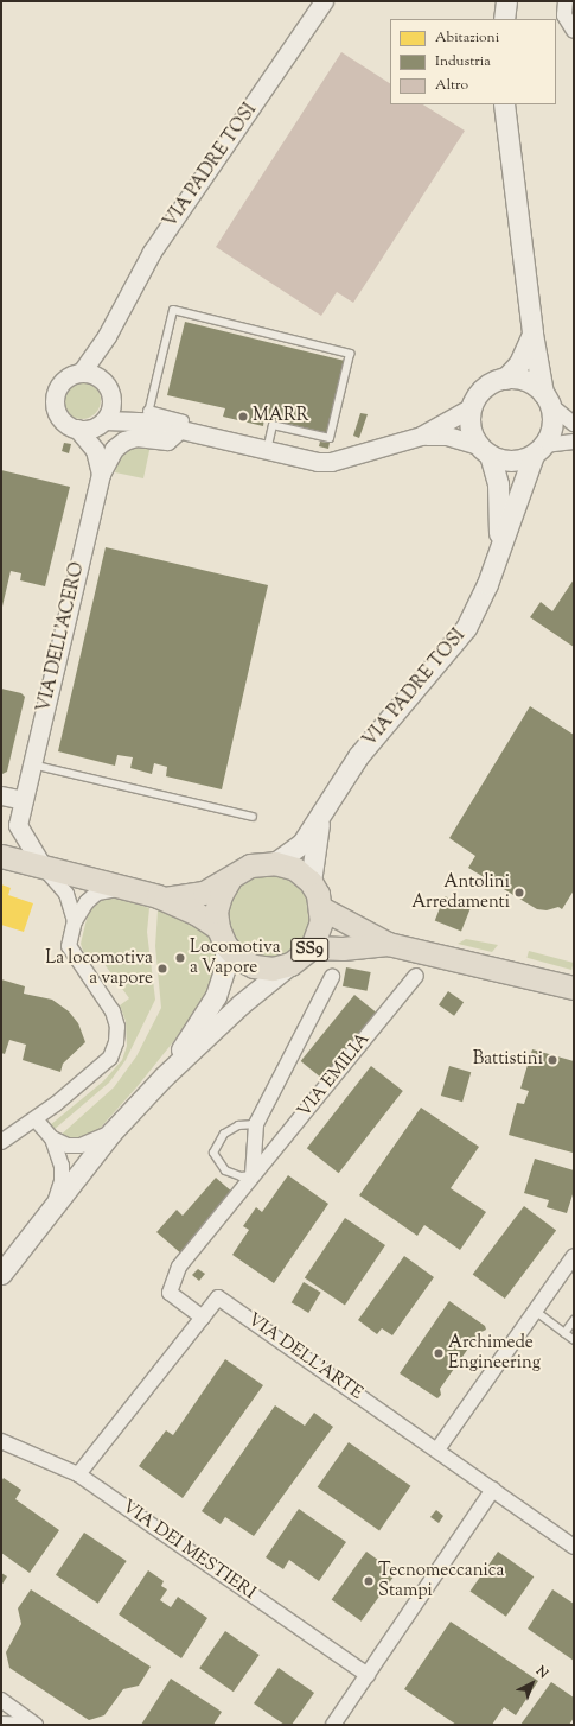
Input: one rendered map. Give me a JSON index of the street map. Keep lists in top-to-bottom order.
{
  "streets": {
    "main road": ["VIA PADRE TOSI", "SS9"],
    "street": [
      "VIA DELL'ACERO",
      "VIA EMILIA",
      "VIA DELL'ARTE",
      "VIA DEI MESTIERI"
    ]
  },
  "crossings": [
    ["VIA PADRE TOSI", "VIA DELL'ACERO"],
    ["VIA PADRE TOSI", "SS9"],
    ["VIA DELL'ACERO", "SS9"],
    ["VIA EMILIA", "VIA DELL'ARTE"],
    ["VIA DELL'ARTE", "VIA DEI MESTIERI"]
  ],
  "places": [
    "MARR",
    "Antolini Arredamenti",
    "Locomotiva a Vapore",
    "La locomotiva a vapore",
    "Battistini",
    "Archimede Engineering",
    "Tecnomeccanica Stampi"
  ],
  "legend": ["Abitazioni", "Industria", "Altro"],
  "north": "top right"
}
